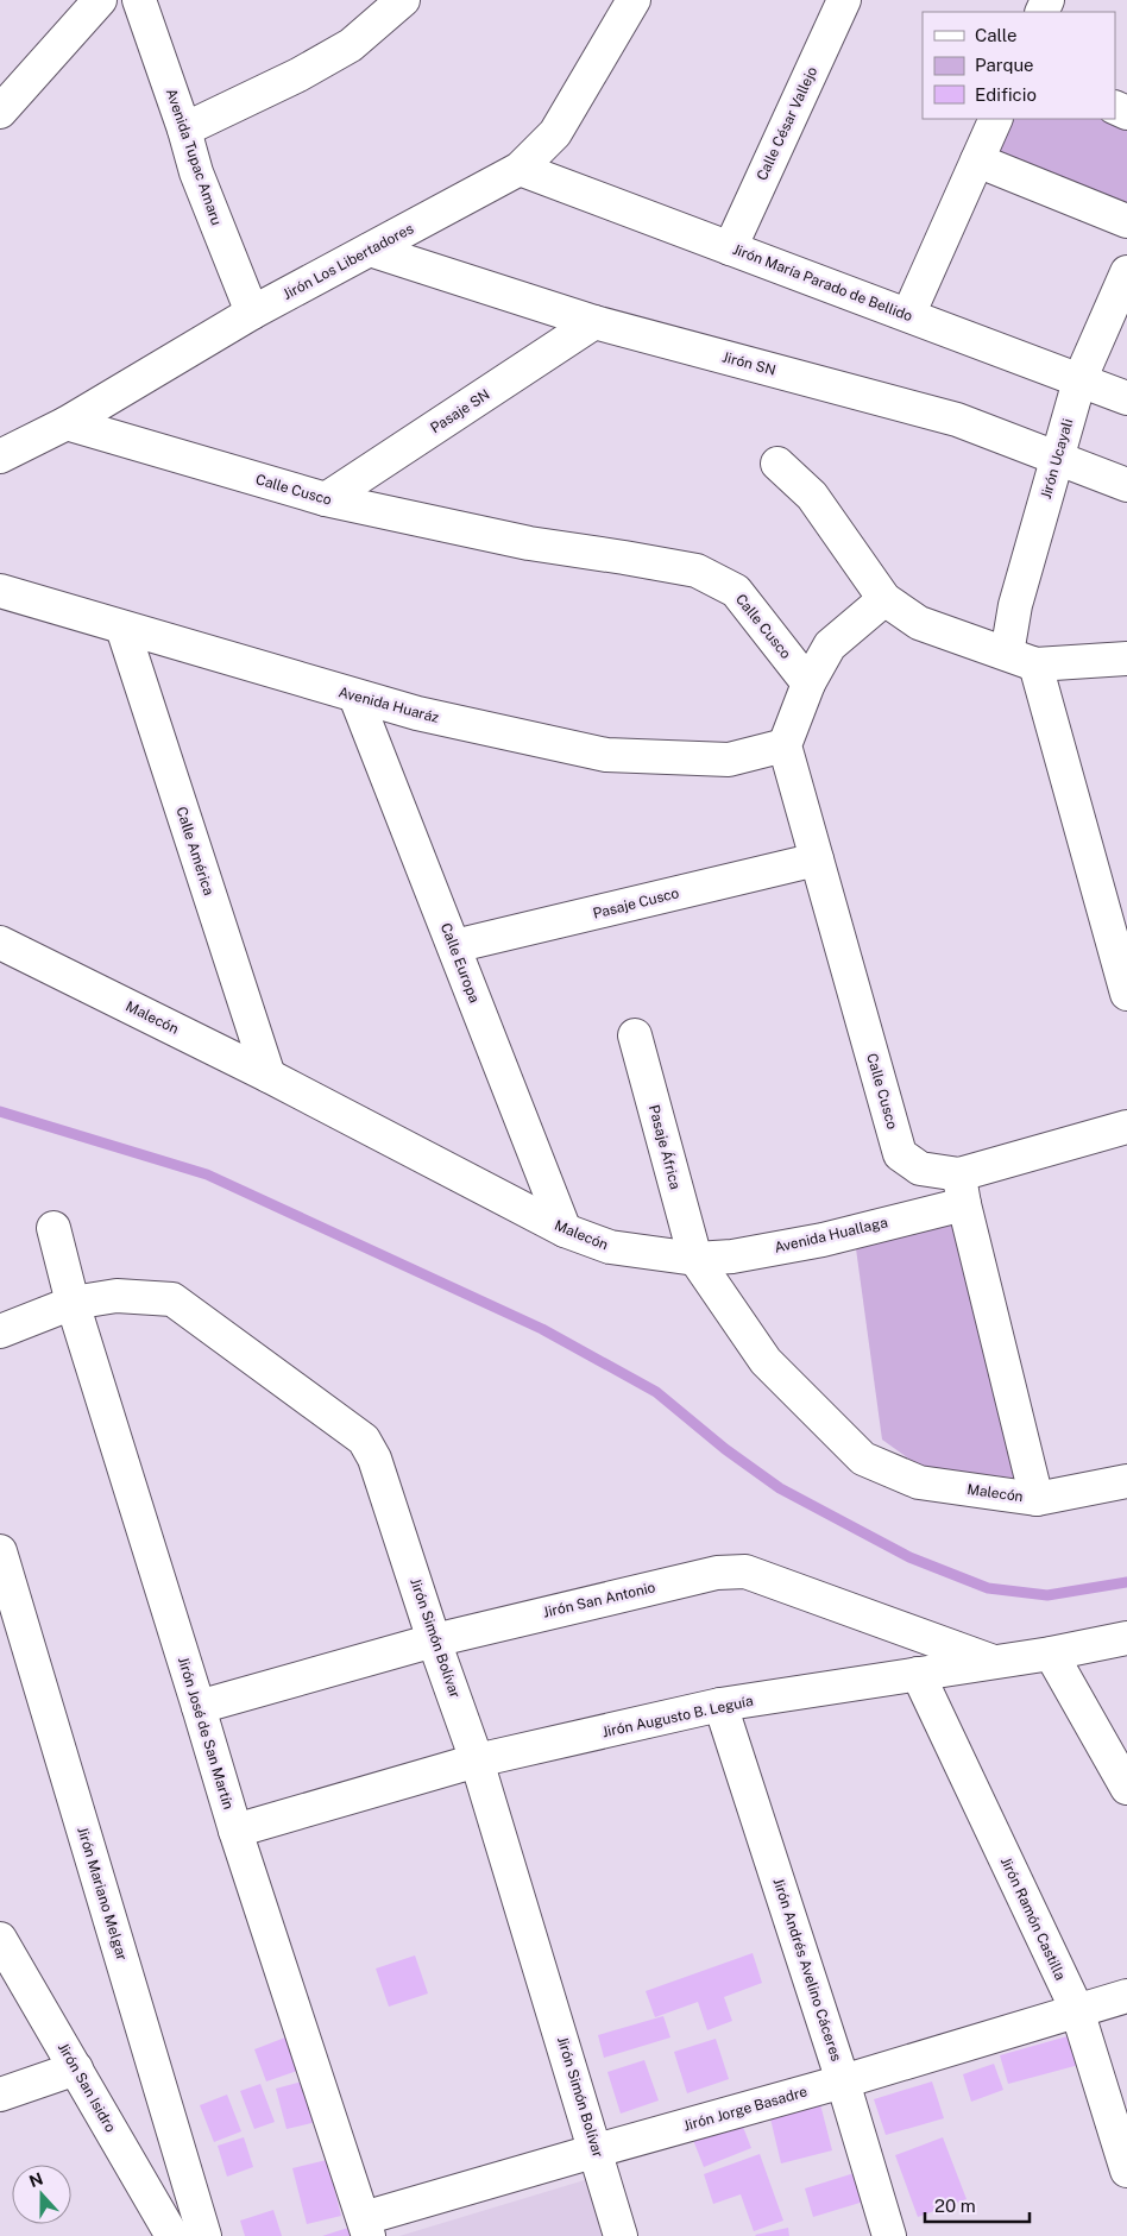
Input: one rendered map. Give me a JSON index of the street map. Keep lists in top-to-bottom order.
{
  "streets": {
    "street": [
      "Calle César Vallejo",
      "Avenida Tupac Amaru",
      "Jirón Los Libertadores",
      "Jirón María Parado de Bellido",
      "Jirón SN",
      "Pasaje SN",
      "Jirón Ucayali",
      "Calle Cusco",
      "Avenida Huaráz",
      "Calle América",
      "Pasaje Cusco",
      "Calle Europa",
      "Malecón",
      "Pasaje África",
      "Avenida Huallaga",
      "Jirón San Antonio",
      "Jirón Simón Bolívar",
      "Jirón Augusto B. Leguía",
      "Jirón José de San Martín",
      "Jirón Mariano Melgar",
      "Jirón Ramón Castilla",
      "Jirón Andrés Avelino Cáceres",
      "Jirón San Isidro",
      "Jirón Jorge Basadre"
    ]
  },
  "crossings": [
    ["Calle César Vallejo", "Jirón María Parado de Bellido"],
    ["Avenida Tupac Amaru", "Jirón Los Libertadores"],
    ["Jirón Los Libertadores", "Jirón María Parado de Bellido"],
    ["Jirón Los Libertadores", "Jirón SN"],
    ["Jirón Los Libertadores", "Calle Cusco"],
    ["Jirón María Parado de Bellido", "Jirón Ucayali"],
    ["Jirón SN", "Pasaje SN"],
    ["Jirón SN", "Jirón Ucayali"],
    ["Pasaje SN", "Calle Cusco"],
    ["Calle Cusco", "Avenida Huaráz"],
    ["Calle Cusco", "Pasaje Cusco"],
    ["Calle Cusco", "Avenida Huallaga"],
    ["Avenida Huaráz", "Calle América"],
    ["Avenida Huaráz", "Calle Europa"],
    ["Calle América", "Malecón"],
    ["Pasaje Cusco", "Calle Europa"],
    ["Calle Europa", "Malecón"],
    ["Malecón", "Pasaje África"],
    ["Malecón", "Avenida Huallaga"],
    ["Pasaje África", "Avenida Huallaga"],
    ["Jirón San Antonio", "Jirón Simón Bolívar"],
    ["Jirón San Antonio", "Jirón Augusto B. Leguía"],
    ["Jirón San Antonio", "Jirón José de San Martín"],
    ["Jirón Simón Bolívar", "Jirón Augusto B. Leguía"],
    ["Jirón Simón Bolívar", "Jirón José de San Martín"],
    ["Jirón Simón Bolívar", "Jirón Jorge Basadre"],
    ["Jirón Augusto B. Leguía", "Jirón José de San Martín"],
    ["Jirón Augusto B. Leguía", "Jirón Ramón Castilla"],
    ["Jirón Augusto B. Leguía", "Jirón Andrés Avelino Cáceres"],
    ["Jirón José de San Martín", "Jirón Jorge Basadre"],
    ["Jirón Ramón Castilla", "Jirón Jorge Basadre"],
    ["Jirón Andrés Avelino Cáceres", "Jirón Jorge Basadre"]
  ],
  "legend": ["Calle", "Parque", "Edificio"],
  "scale_bar": "20 m",
  "north": "top"
}
